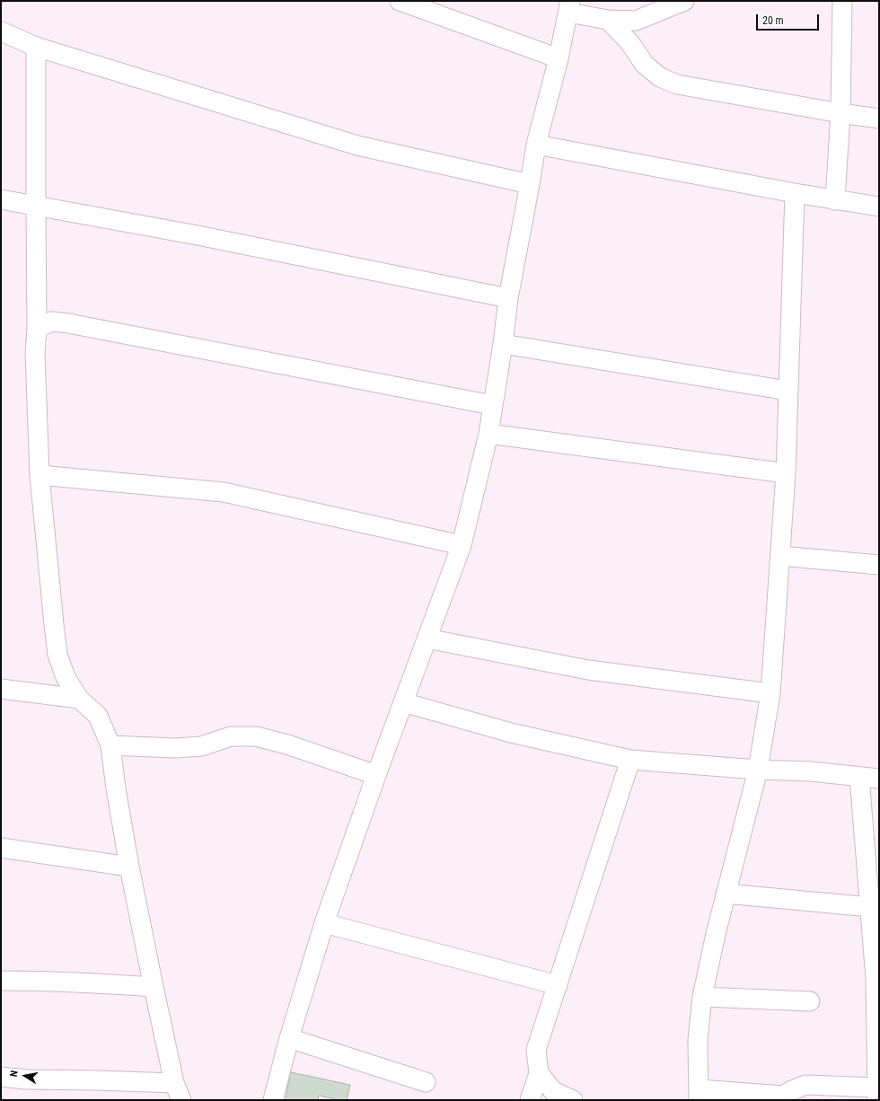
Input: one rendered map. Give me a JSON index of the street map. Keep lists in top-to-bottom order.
{
  "scale_bar": "20 m",
  "north": "left"
}
